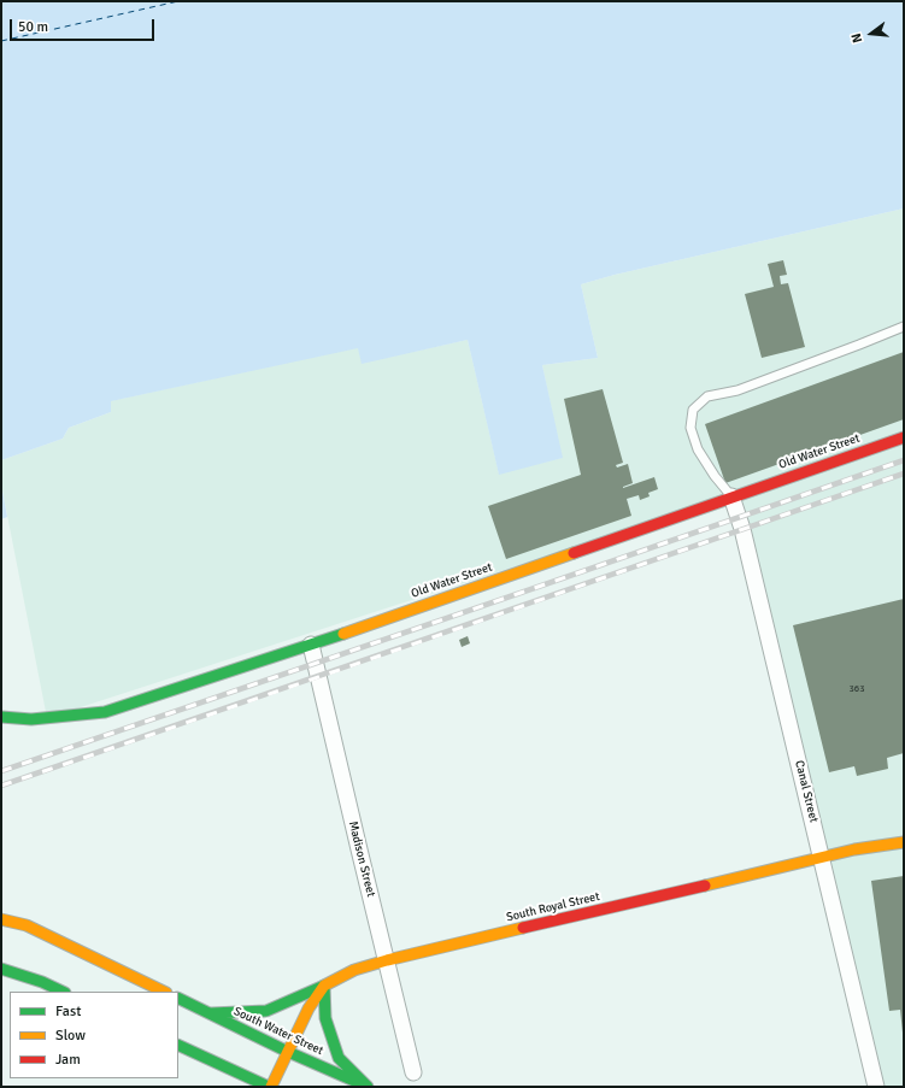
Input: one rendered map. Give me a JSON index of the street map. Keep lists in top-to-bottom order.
{
  "streets": {
    "street": [
      "Old Water Street",
      "Canal Street",
      "Madison Street",
      "South Royal Street",
      "South Water Street"
    ]
  },
  "crossings": [
    ["Old Water Street", "Canal Street"],
    ["Old Water Street", "Madison Street"],
    ["Canal Street", "South Royal Street"],
    ["Madison Street", "South Royal Street"],
    ["South Royal Street", "South Water Street"]
  ],
  "house_numbers": ["363"],
  "legend": ["Fast", "Slow", "Jam"],
  "scale_bar": "50 m",
  "north": "left"
}
